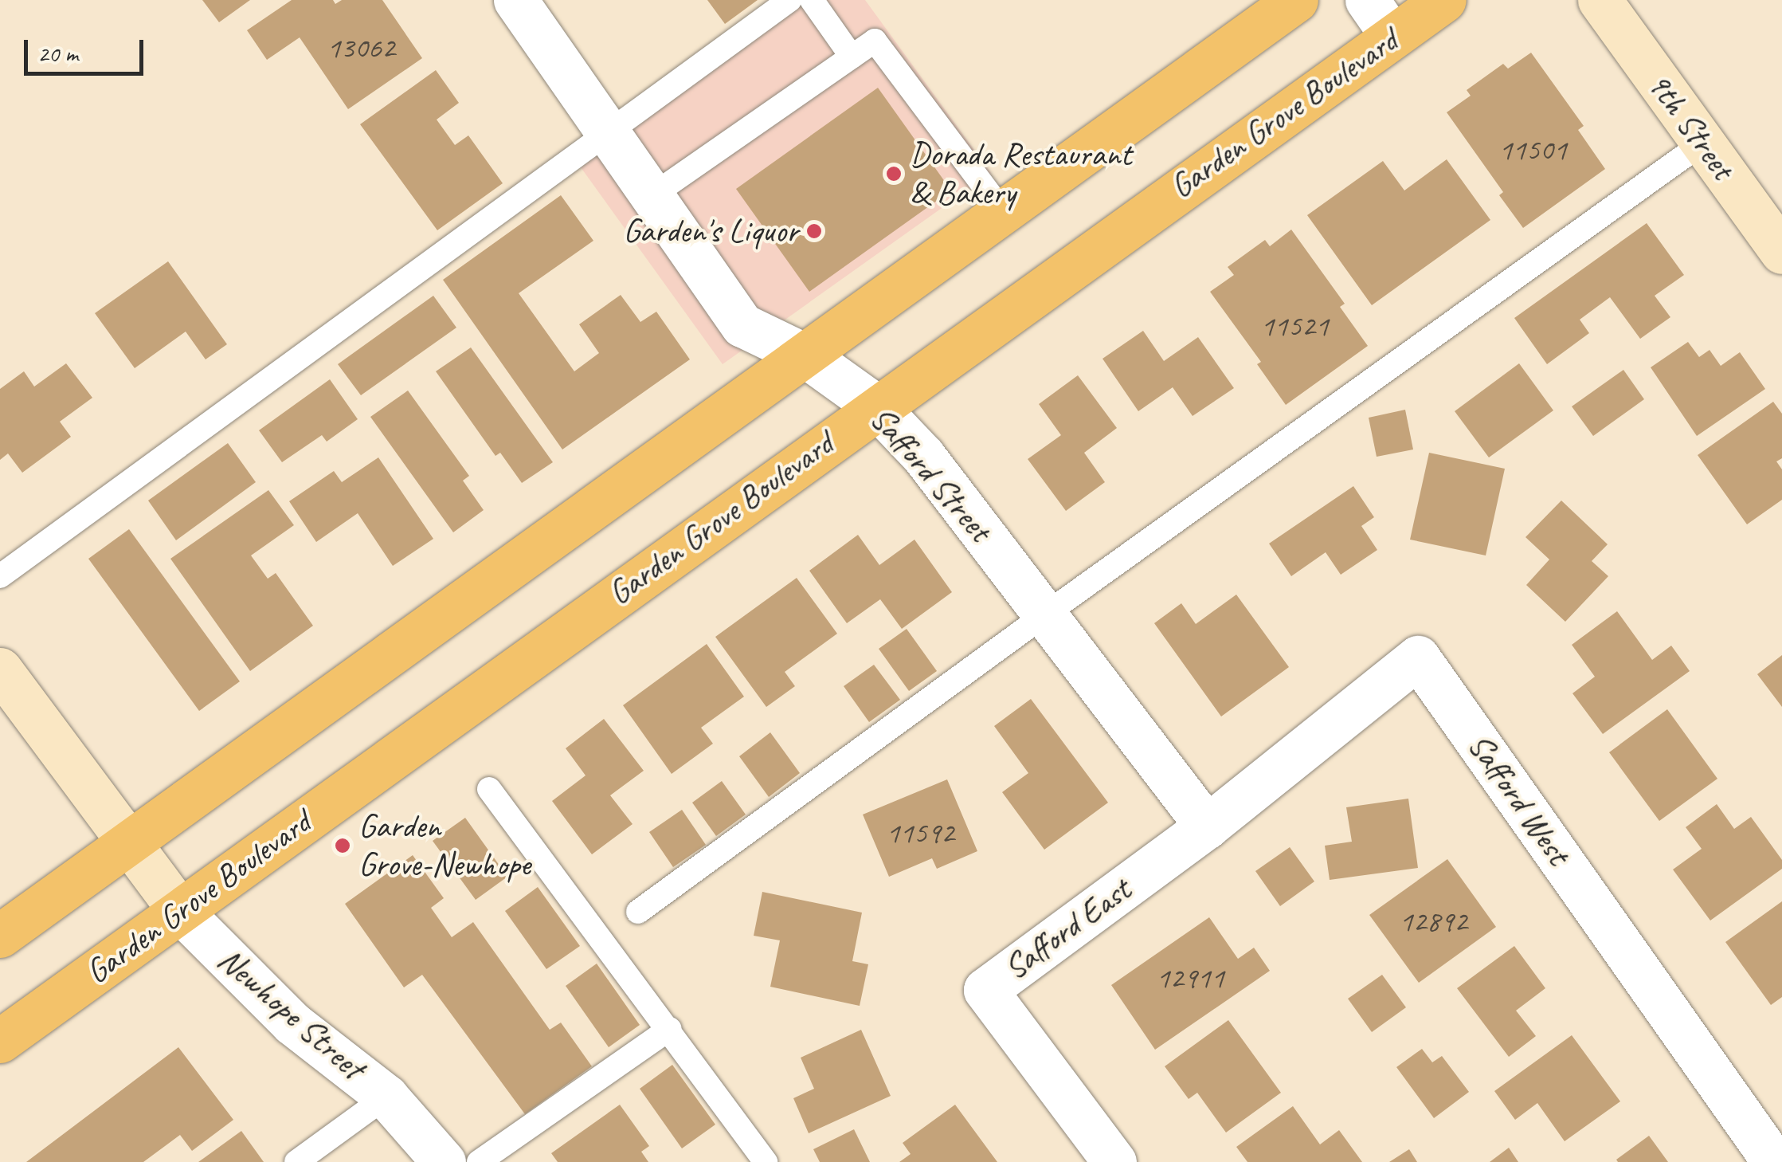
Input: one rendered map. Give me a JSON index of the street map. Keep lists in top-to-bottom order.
{
  "streets": {
    "main road": ["Garden Grove Boulevard"],
    "street": [
      "9th Street",
      "Safford Street",
      "Safford West",
      "Safford East",
      "Newhope Street"
    ]
  },
  "crossings": [
    ["Garden Grove Boulevard", "Safford Street"],
    ["Garden Grove Boulevard", "Newhope Street"],
    ["Safford Street", "Safford West"],
    ["Safford Street", "Safford East"],
    ["Safford West", "Safford East"]
  ],
  "places": ["Dorada Restaurant & Bakery", "Garden's Liquor", "Garden Grove-Newhope"],
  "house_numbers": [
    "13062",
    "11501",
    "11521",
    "11592",
    "12892",
    "12911"
  ],
  "scale_bar": "20 m"
}
